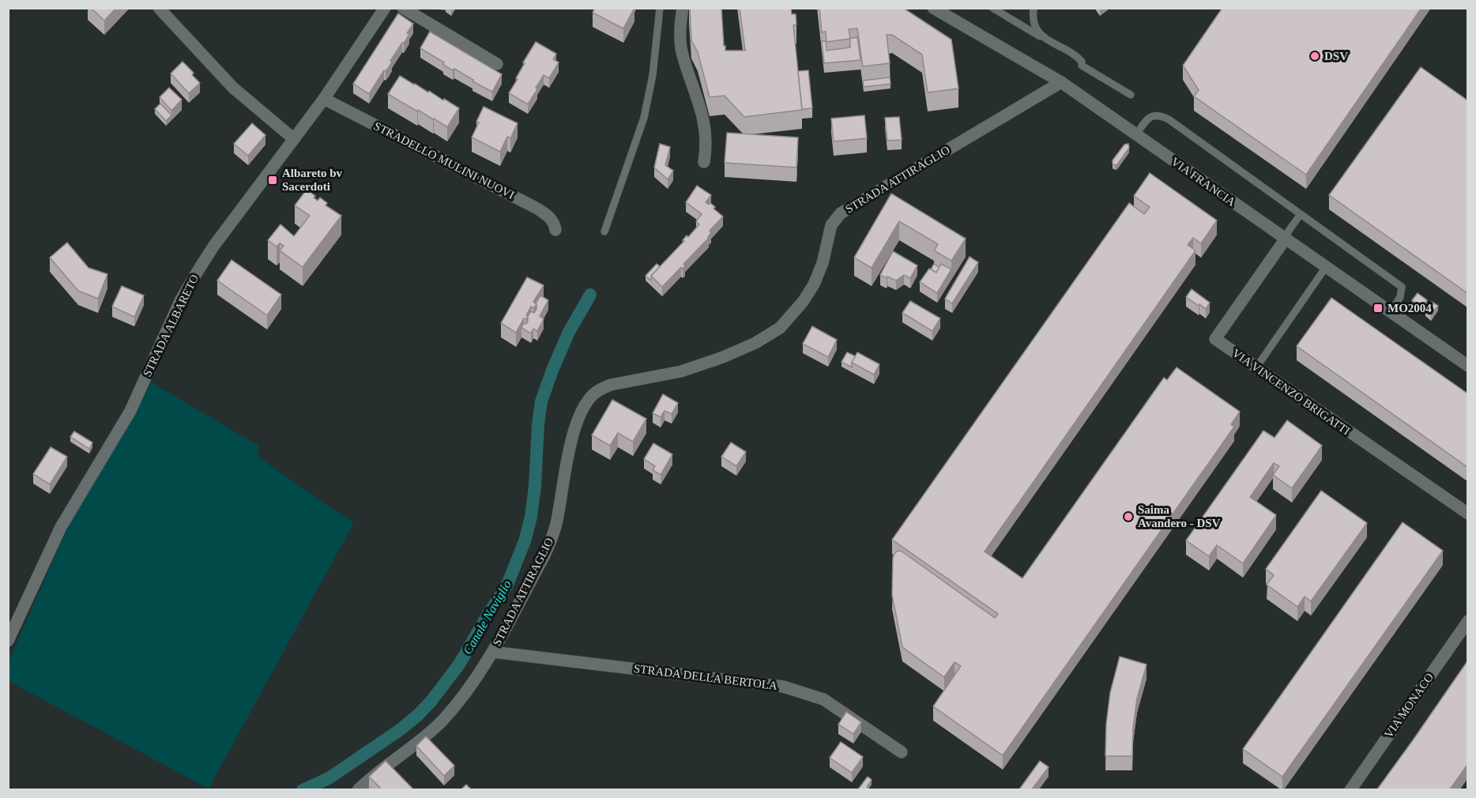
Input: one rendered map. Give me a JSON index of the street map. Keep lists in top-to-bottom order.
{
  "streets": {
    "street": [
      "STRADELLO MULINI NUOVI",
      "STRADA ATTIRAGLIO",
      "VIA FRANCIA",
      "STRADA ALBARETO",
      "VIA VINCENZO BRIGATTI",
      "STRADA DELLA BERTOLA",
      "VIA MONACO"
    ]
  },
  "crossings": [
    ["STRADELLO MULINI NUOVI", "STRADA ALBARETO"],
    ["STRADA ATTIRAGLIO", "VIA FRANCIA"],
    ["STRADA ATTIRAGLIO", "STRADA DELLA BERTOLA"],
    ["VIA FRANCIA", "VIA VINCENZO BRIGATTI"]
  ],
  "water": ["Canale Naviglio"],
  "places": {
    "other": ["DSV", "Saima Avandero - DSV"],
    "transit": ["Albareto bv Sacerdoti", "MO2004"]
  }
}
